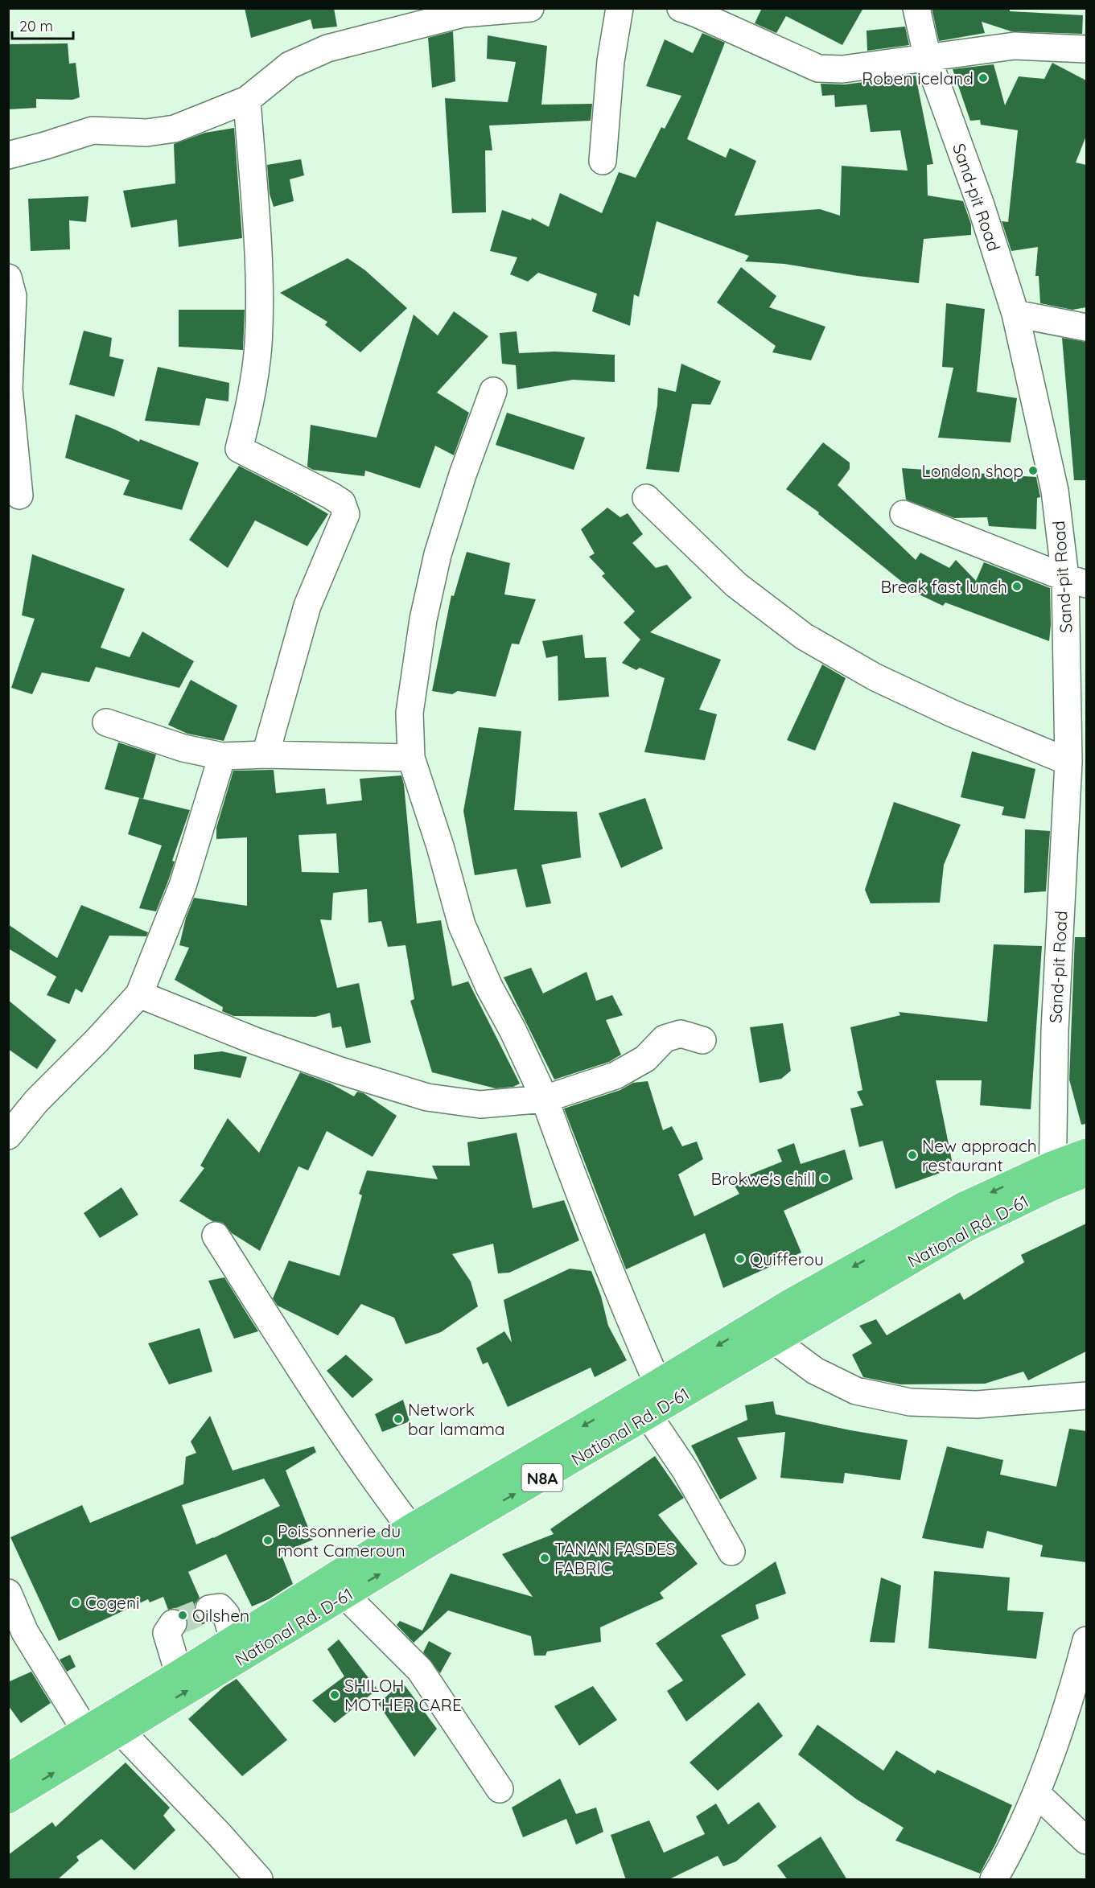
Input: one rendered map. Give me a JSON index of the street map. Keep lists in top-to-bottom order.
{
  "streets": {
    "highway": ["National Rd. D-61", "N8A"],
    "street": ["Sand-pit Road"]
  },
  "crossings": [
    ["Sand-pit Road", "National Rd. D-61"]
  ],
  "places": [
    "Roben iceland",
    "London shop",
    "Break fast lunch",
    "New approach restaurant",
    "Brokwe's chill",
    "Quifferou",
    "Network bar lamama",
    "Poissonnerie du mont Cameroun",
    "TANAN FASDES FABRIC",
    "Cogeni",
    "Oilshen",
    "SHILOH MOTHER CARE"
  ],
  "scale_bar": "20 m"
}
